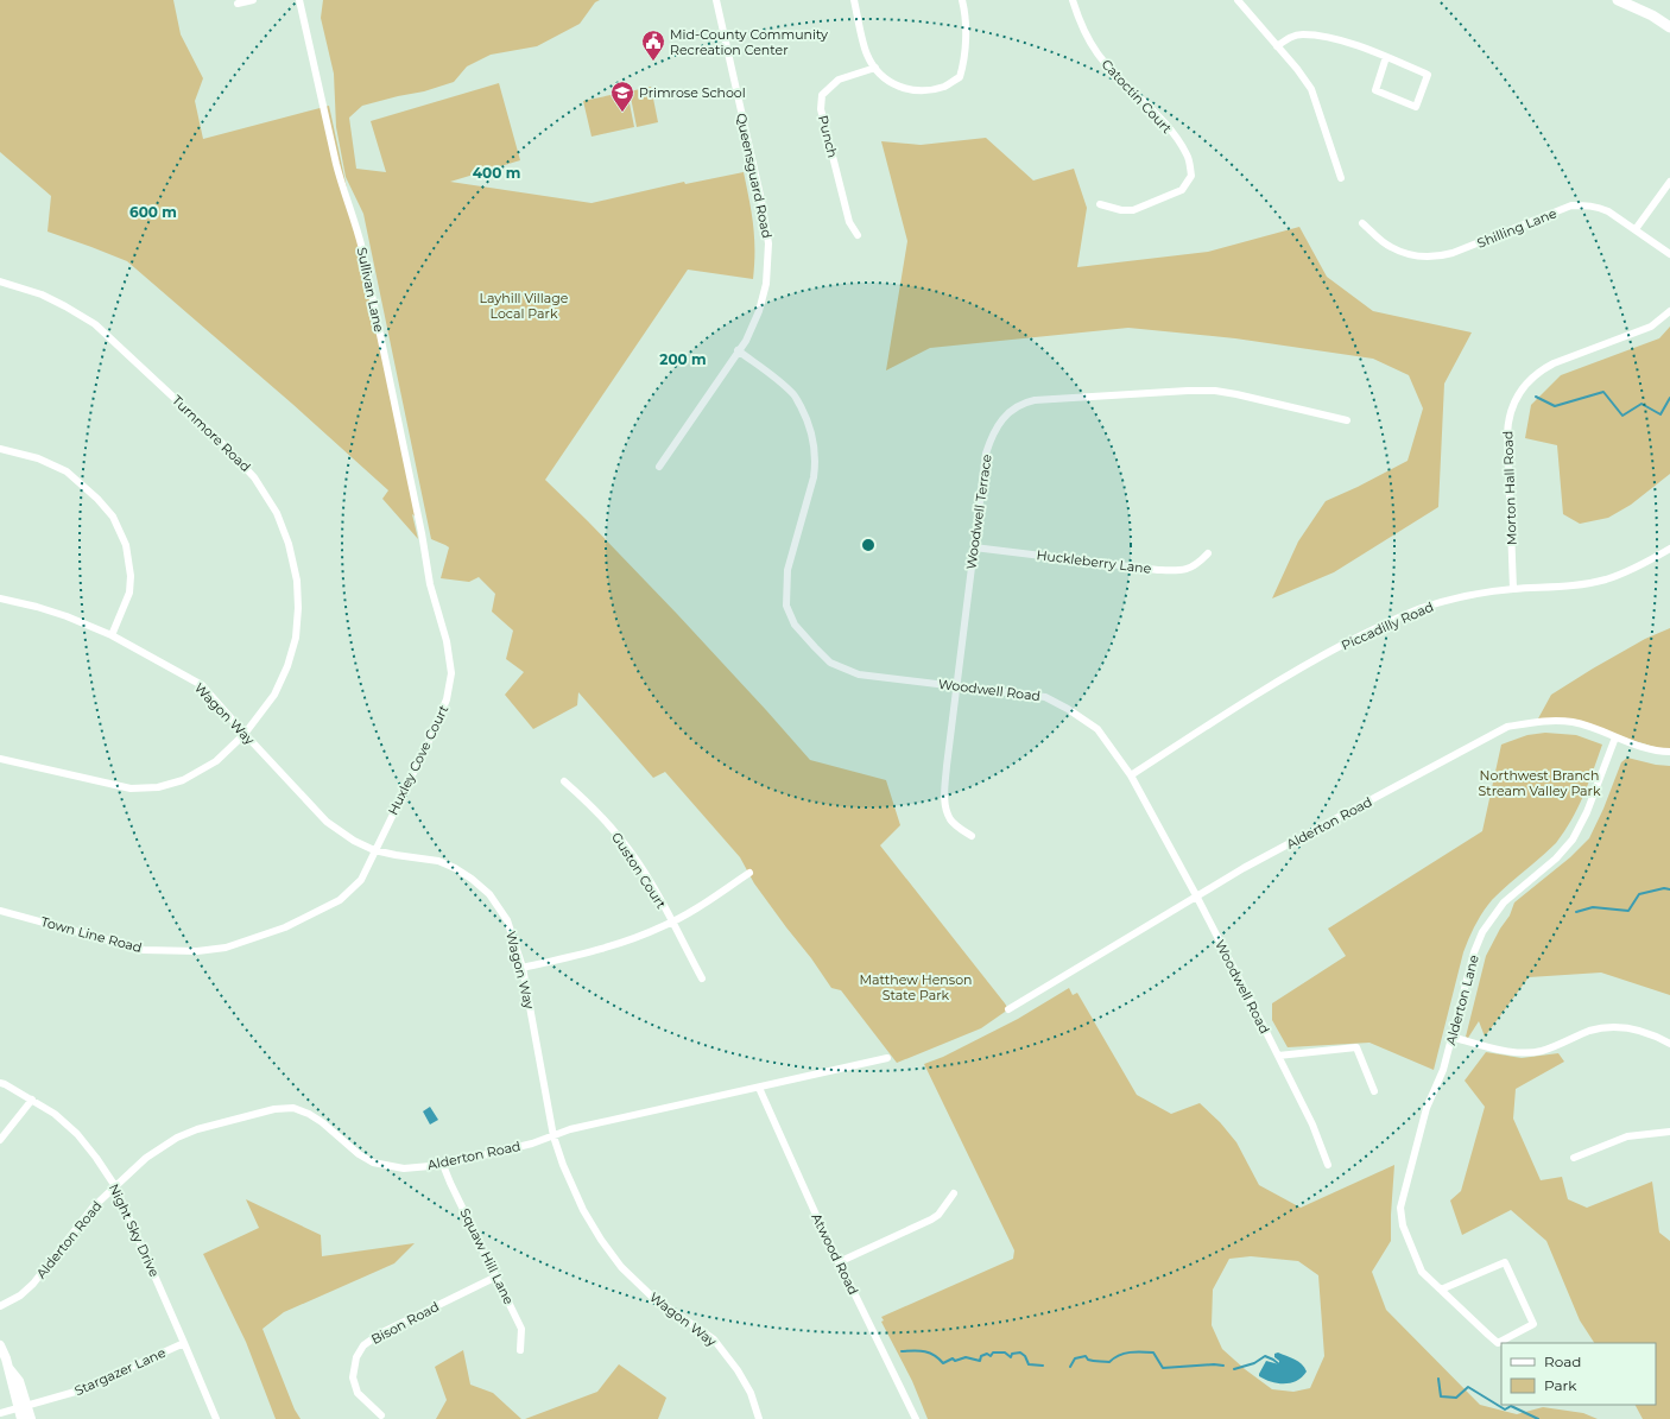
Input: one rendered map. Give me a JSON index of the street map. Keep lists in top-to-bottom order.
{
  "streets": {
    "street": [
      "Catoctin Court",
      "Punch",
      "Queensguard Road",
      "Shilling Lane",
      "Sullivan Lane",
      "Turnmore Road",
      "Morton Hall Road",
      "Woodwell Terrace",
      "Huckleberry Lane",
      "Piccadilly Road",
      "Woodwell Road",
      "Wagon Way",
      "Huxley Cove Court",
      "Alderton Road",
      "Guston Court",
      "Town Line Road",
      "Alderton Lane",
      "Night Sky Drive",
      "Atwood Road",
      "Squaw Hill Lane",
      "Bison Road",
      "Stargazer Lane"
    ]
  },
  "crossings": [
    ["Queensguard Road", "Woodwell Road"],
    ["Sullivan Lane", "Huxley Cove Court"],
    ["Turnmore Road", "Wagon Way"],
    ["Morton Hall Road", "Piccadilly Road"],
    ["Woodwell Terrace", "Huckleberry Lane"],
    ["Woodwell Terrace", "Woodwell Road"],
    ["Piccadilly Road", "Woodwell Road"],
    ["Woodwell Road", "Alderton Road"],
    ["Wagon Way", "Huxley Cove Court"],
    ["Wagon Way", "Alderton Road"],
    ["Wagon Way", "Town Line Road"],
    ["Huxley Cove Court", "Town Line Road"],
    ["Alderton Road", "Alderton Lane"],
    ["Alderton Road", "Night Sky Drive"],
    ["Alderton Road", "Atwood Road"],
    ["Alderton Road", "Squaw Hill Lane"],
    ["Night Sky Drive", "Stargazer Lane"],
    ["Squaw Hill Lane", "Bison Road"]
  ],
  "parks": ["Layhill Village Local Park", "Northwest Branch Stream Valley Park", "Matthew Henson State Park"],
  "places": {
    "public building": ["Mid-County Community Recreation Center"],
    "school or university": ["Primrose School"]
  },
  "legend": ["Road", "Park"],
  "rings": ["400 m", "600 m", "200 m"]
}
